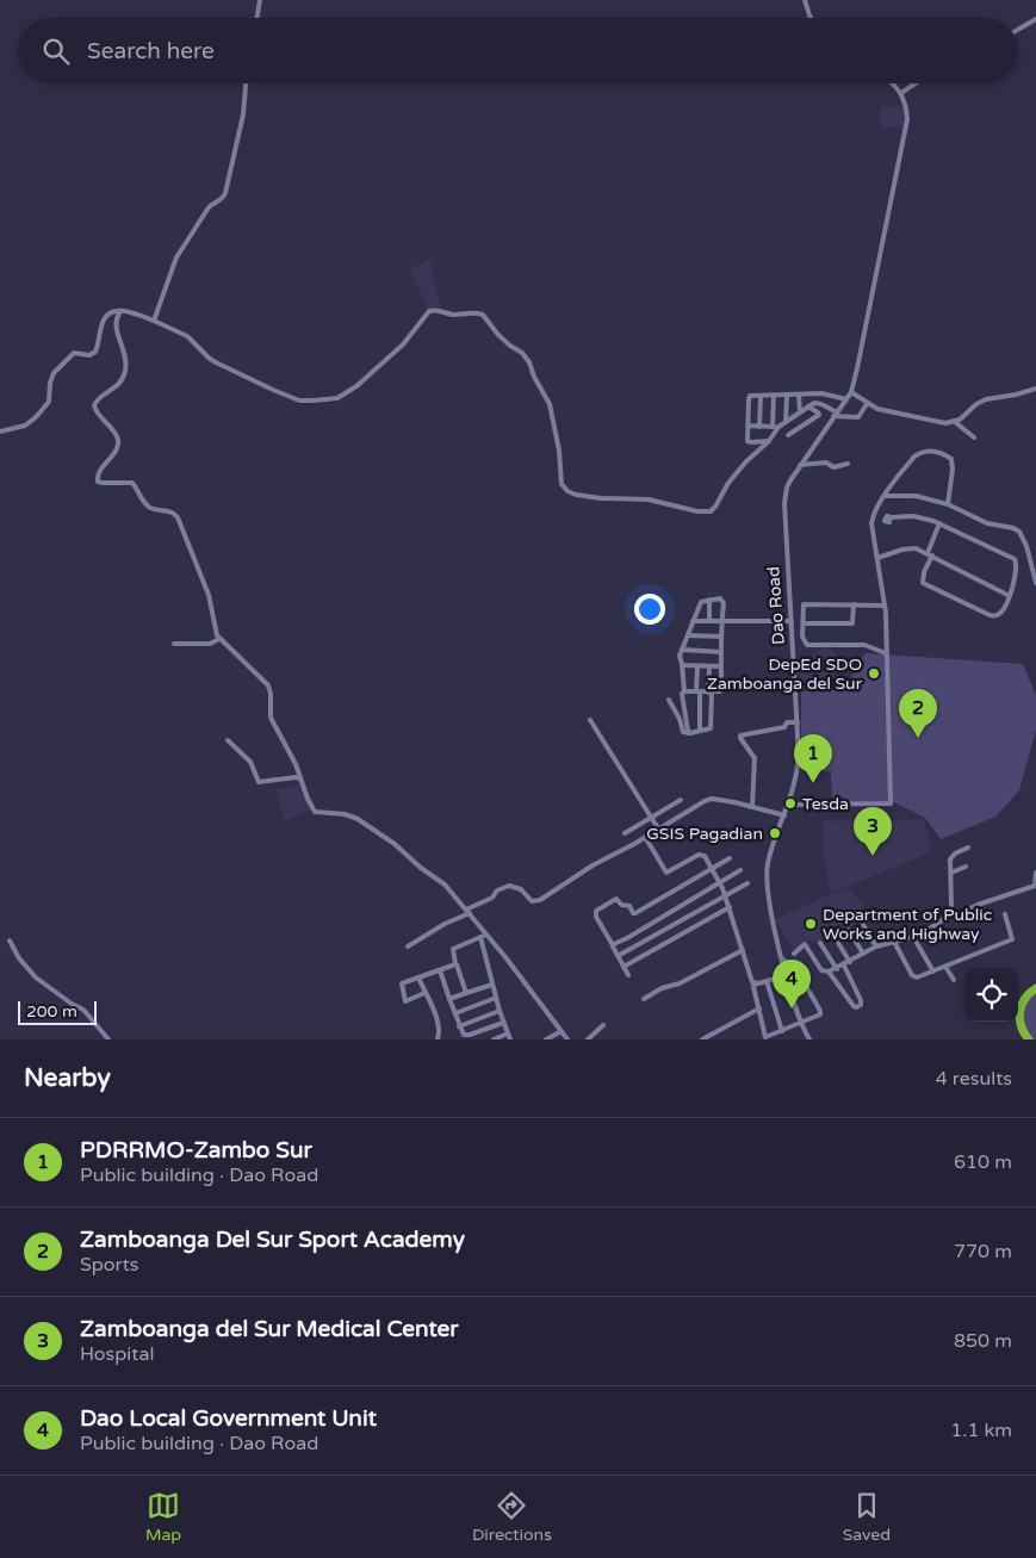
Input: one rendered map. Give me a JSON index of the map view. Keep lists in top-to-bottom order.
{
  "streets": {
    "street": ["Dao Road"]
  },
  "places": [
    "DepEd SDO Zamboanga del Sur",
    "Tesda",
    "GSIS Pagadian",
    "Department of Public Works and Highway"
  ],
  "scale_bar": "200 m",
  "page": {
    "search": "Search here",
    "pins": [
      "2",
      "1",
      "3",
      "4"
    ],
    "scale": "200 m",
    "heading": ["Nearby", "4 results"],
    "list": [
      {
        "mark": "1",
        "name": "PDRRMO-Zambo Sur",
        "note": "Public building · Dao Road",
        "value": "610 m"
      },
      {
        "mark": "2",
        "name": "Zamboanga Del Sur Sport Academy",
        "note": "Sports",
        "value": "770 m"
      },
      {
        "mark": "3",
        "name": "Zamboanga del Sur Medical Center",
        "note": "Hospital",
        "value": "850 m"
      },
      {
        "mark": "4",
        "name": "Dao Local Government Unit",
        "note": "Public building · Dao Road",
        "value": "1.1 km"
      }
    ],
    "nav": ["Map", "Directions", "Saved"]
  }
}
